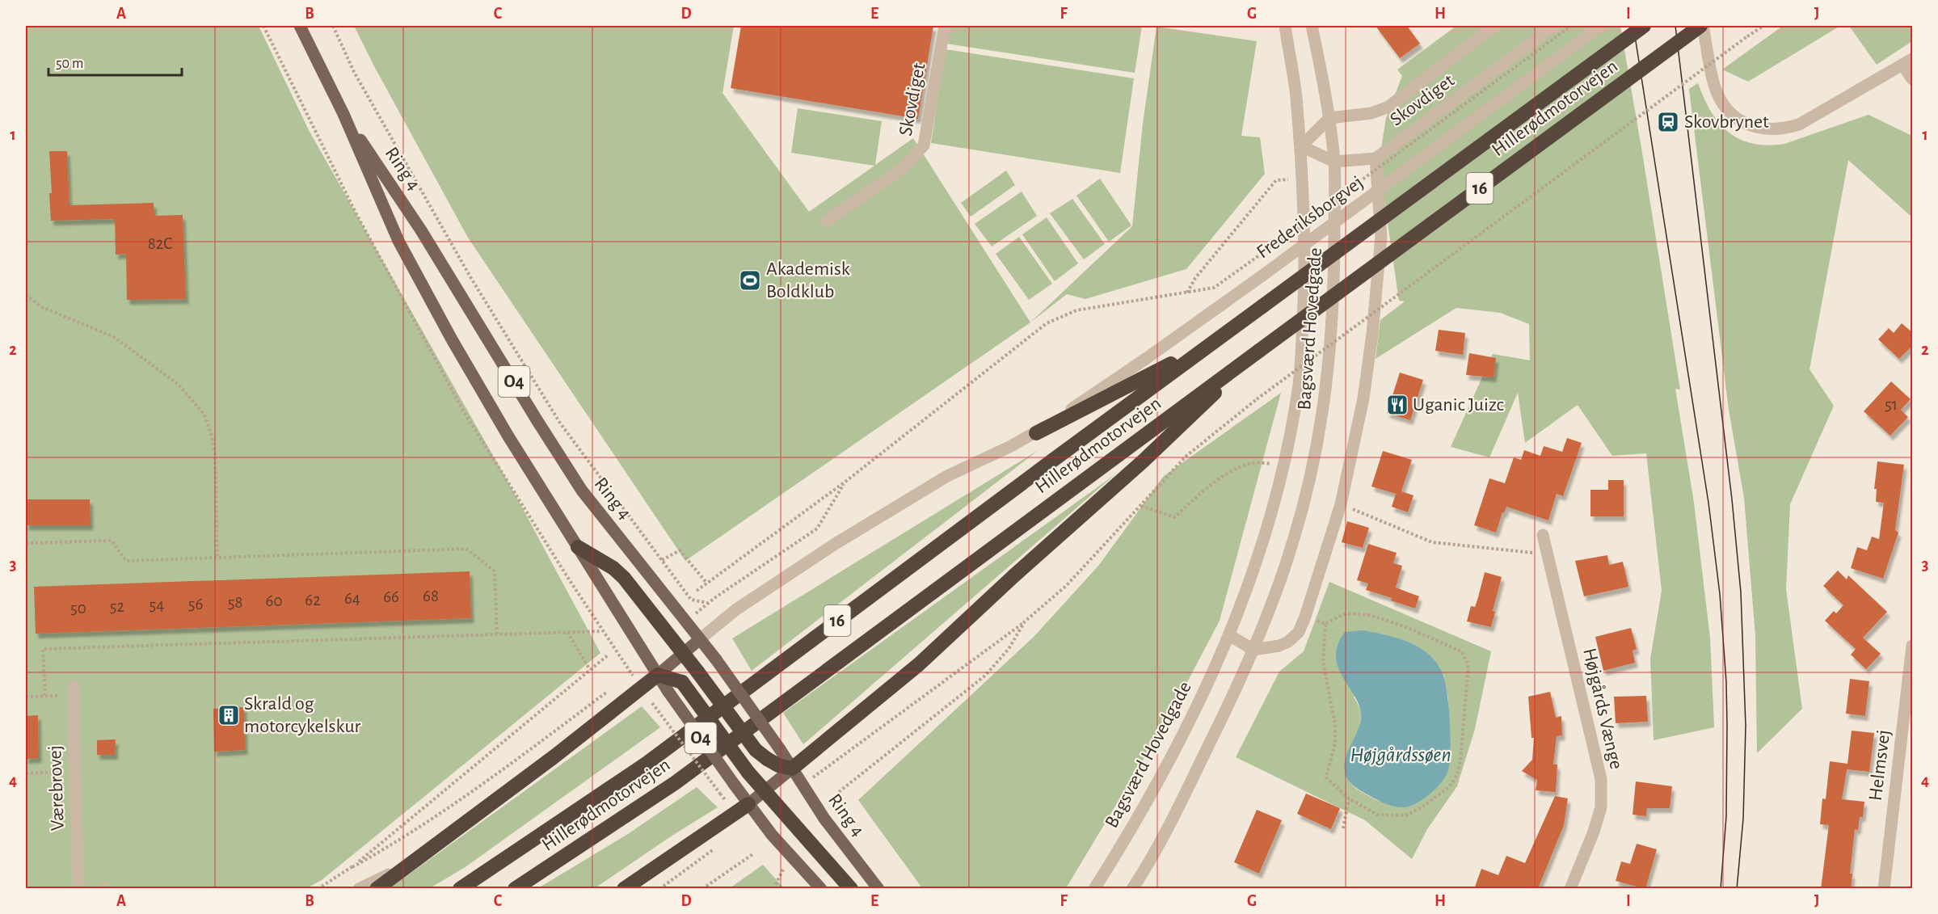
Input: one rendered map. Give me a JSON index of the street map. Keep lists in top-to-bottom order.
{
  "streets": {
    "highway": ["Hillerødmotorvejen", "16"],
    "main road": ["Ring 4", "O4"],
    "street": [
      "Skovdiget",
      "Frederiksborgvej",
      "Bagsværd Hovedgade",
      "Højgårds Vænge",
      "Helmsvej",
      "Værebrovej"
    ]
  },
  "crossings": [
    ["Skovdiget", "Bagsværd Hovedgade"],
    ["Ring 4", "Frederiksborgvej"]
  ],
  "water": ["Højgårdssøen"],
  "places": {
    "station": ["Skovbrynet"],
    "sports": ["Akademisk Boldklub"],
    "restaurant": ["Uganic Juizc"],
    "building": ["Skrald og motorcykelskur"]
  },
  "house_numbers": [
    "82C",
    "51",
    "68",
    "66",
    "64",
    "62",
    "60",
    "58",
    "56",
    "54",
    "52",
    "50"
  ],
  "scale_bar": "50 m",
  "grid": {
    "columns": [
      "A",
      "B",
      "C",
      "D",
      "E",
      "F",
      "G",
      "H",
      "I",
      "J"
    ],
    "rows": [
      "1",
      "2",
      "3",
      "4"
    ]
  }
}
